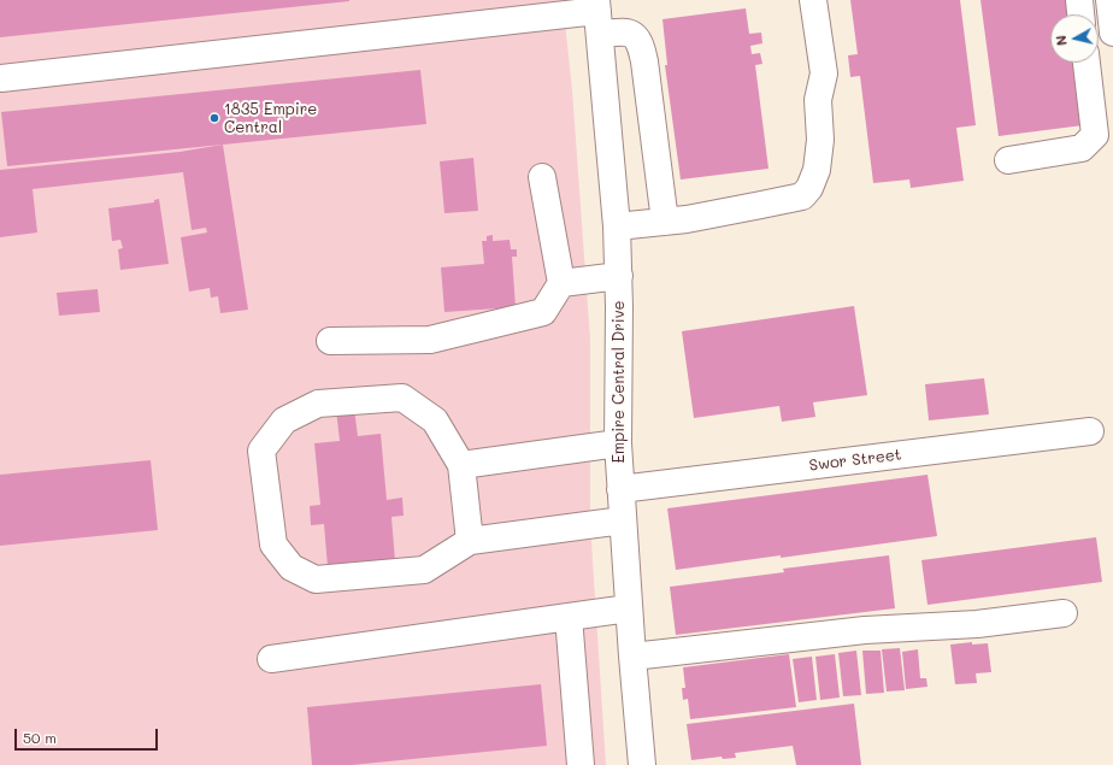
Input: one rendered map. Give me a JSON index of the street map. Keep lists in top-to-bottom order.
{
  "streets": {
    "street": ["Empire Central Drive", "Swor Street"]
  },
  "crossings": [
    ["Empire Central Drive", "Swor Street"]
  ],
  "places": ["1835 Empire Central"],
  "scale_bar": "50 m",
  "north": "left"
}
